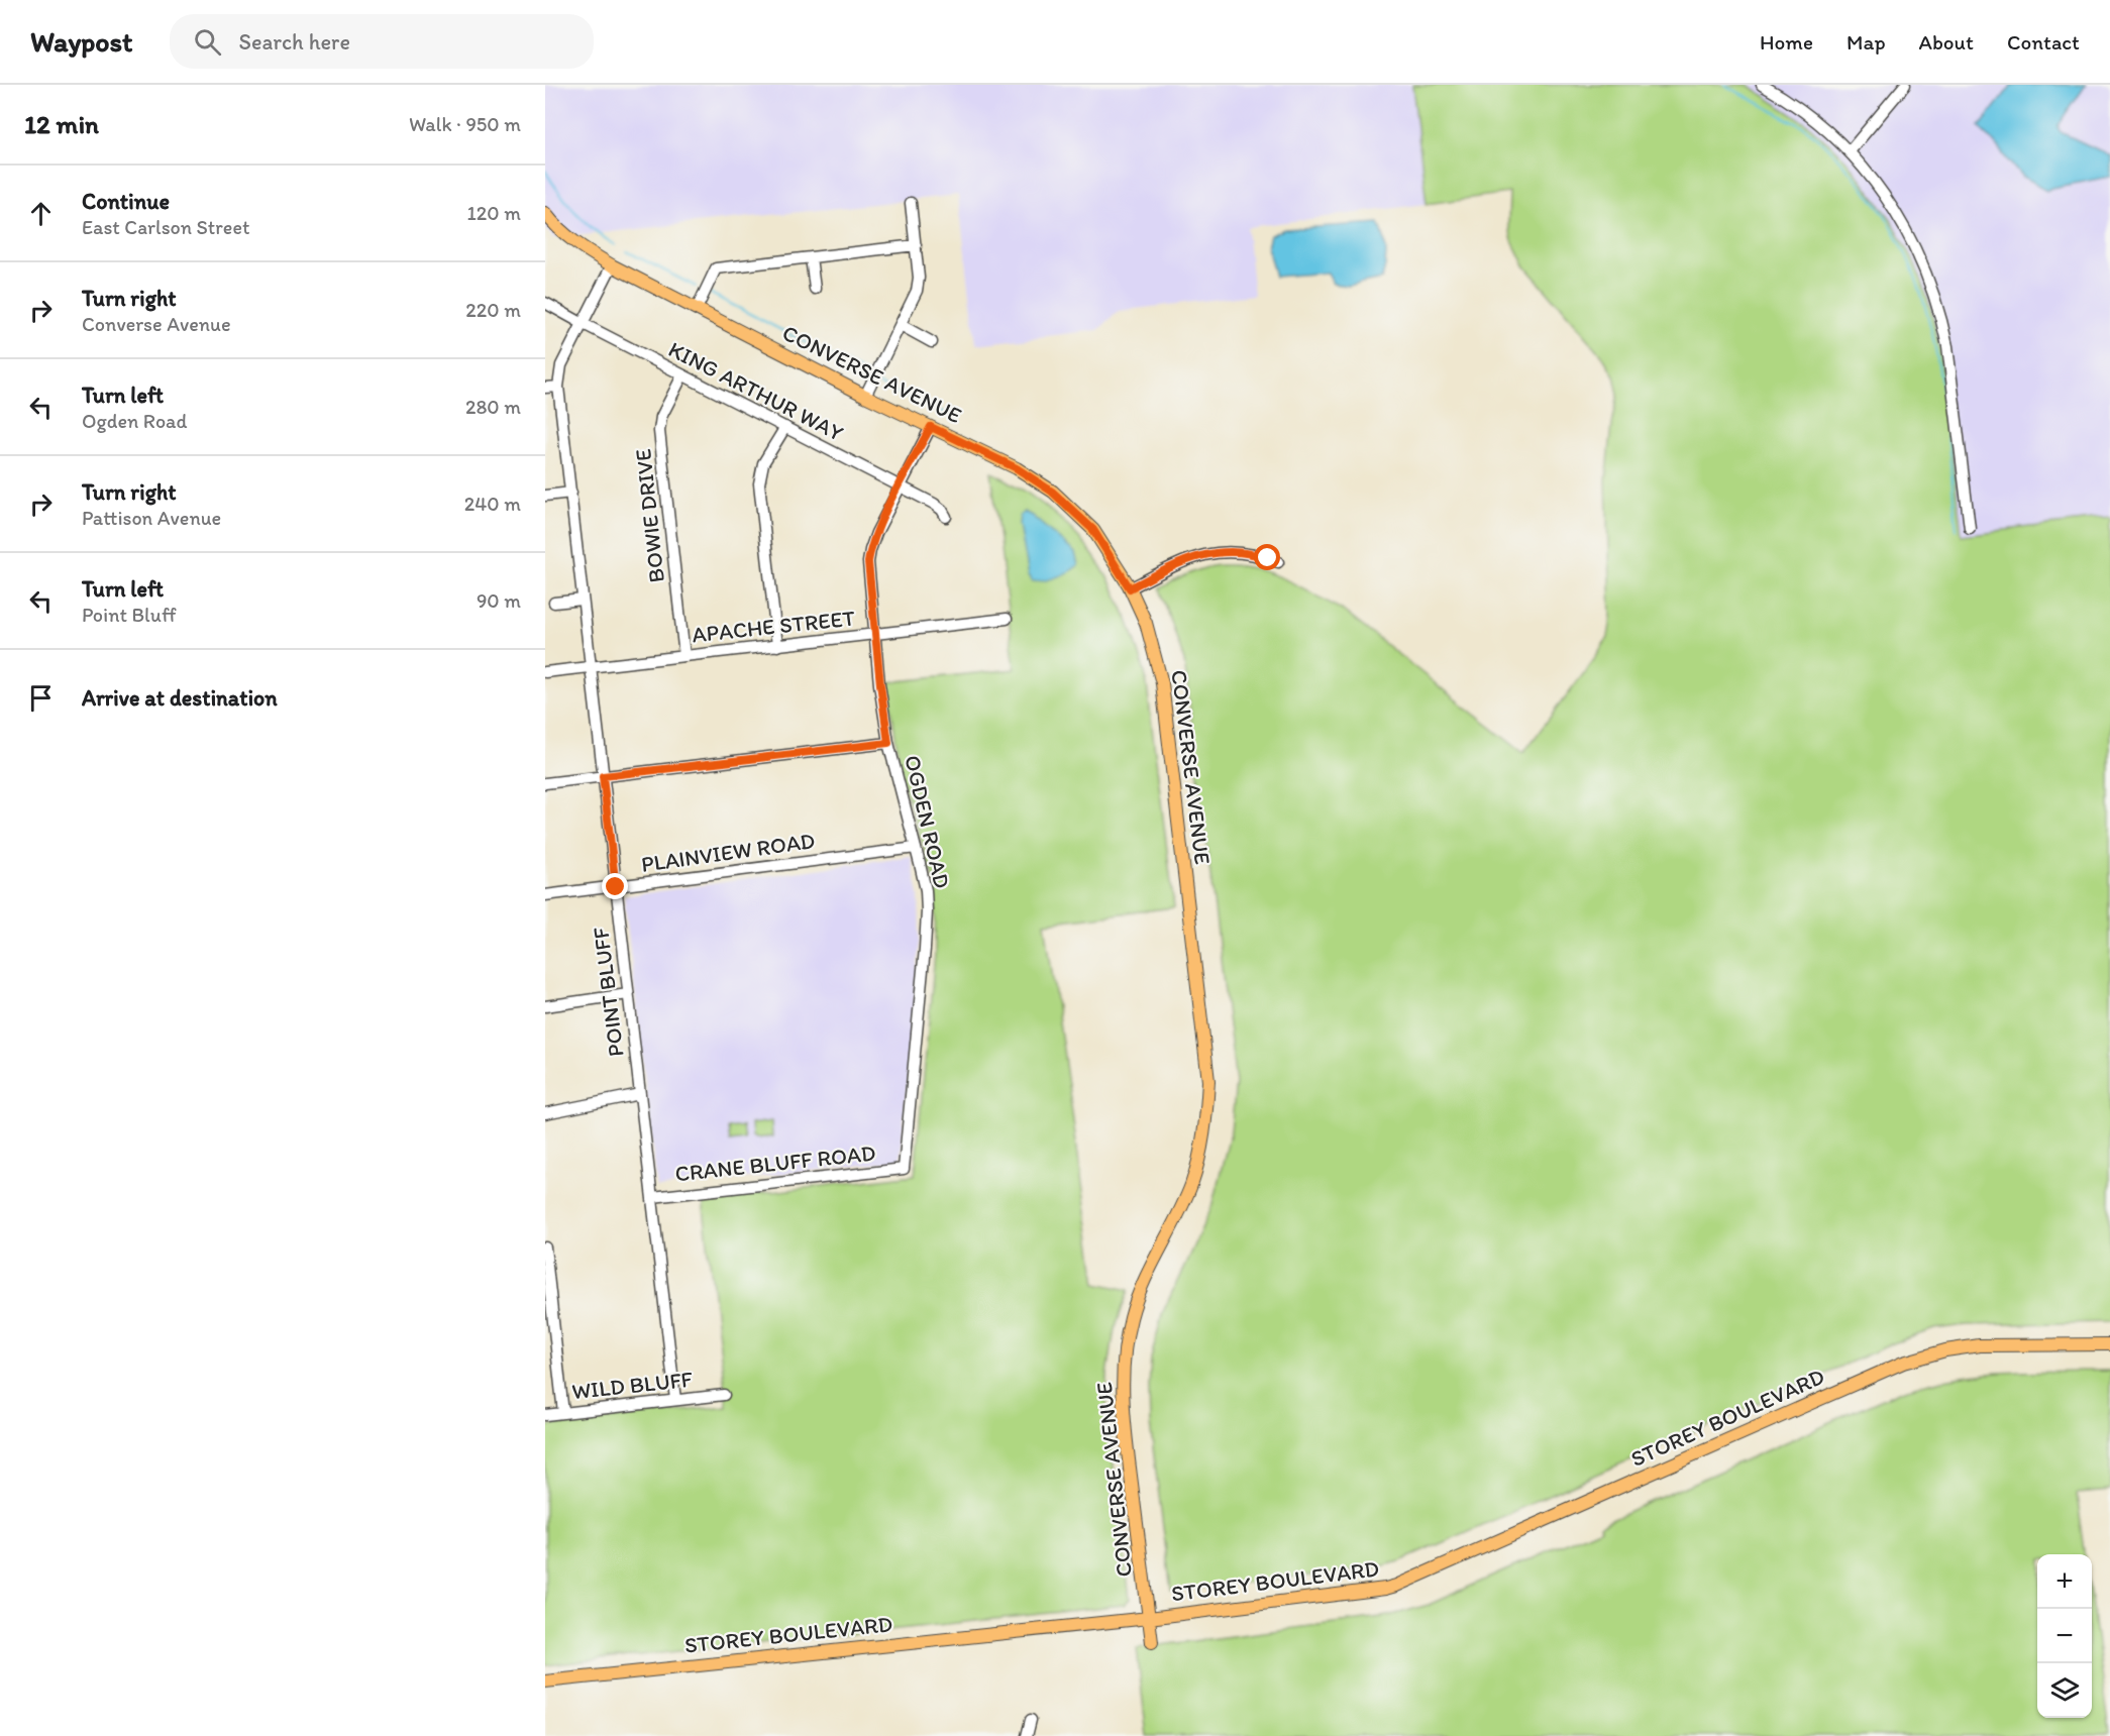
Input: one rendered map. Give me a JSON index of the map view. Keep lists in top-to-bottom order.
{
  "streets": {
    "main road": ["CONVERSE AVENUE", "STOREY BOULEVARD"],
    "street": [
      "KING ARTHUR WAY",
      "BOWIE DRIVE",
      "APACHE STREET",
      "OGDEN ROAD",
      "PLAINVIEW ROAD",
      "POINT BLUFF",
      "CRANE BLUFF ROAD",
      "WILD BLUFF"
    ]
  },
  "crossings": [
    ["CONVERSE AVENUE", "OGDEN ROAD"],
    ["CONVERSE AVENUE", "POINT BLUFF"],
    ["CONVERSE AVENUE", "STOREY BOULEVARD"],
    ["KING ARTHUR WAY", "BOWIE DRIVE"],
    ["KING ARTHUR WAY", "OGDEN ROAD"],
    ["KING ARTHUR WAY", "POINT BLUFF"],
    ["BOWIE DRIVE", "APACHE STREET"],
    ["APACHE STREET", "OGDEN ROAD"],
    ["APACHE STREET", "POINT BLUFF"],
    ["OGDEN ROAD", "PLAINVIEW ROAD"],
    ["OGDEN ROAD", "CRANE BLUFF ROAD"],
    ["PLAINVIEW ROAD", "POINT BLUFF"],
    ["POINT BLUFF", "CRANE BLUFF ROAD"],
    ["POINT BLUFF", "WILD BLUFF"]
  ],
  "page": {
    "header": "Waypost",
    "search": "Search here",
    "nav": [
      "Home",
      "Map",
      "About",
      "Contact"
    ],
    "heading": ["12 min", "Walk · 950 m"],
    "list": [
      ["Continue", "East Carlson Street", "120 m"],
      ["Turn right", "Converse Avenue", "220 m"],
      ["Turn left", "Ogden Road", "280 m"],
      ["Turn right", "Pattison Avenue", "240 m"],
      ["Turn left", "Point Bluff", "90 m"],
      "Arrive at destination"
    ],
    "map_buttons": ["+", "−"]
  }
}
